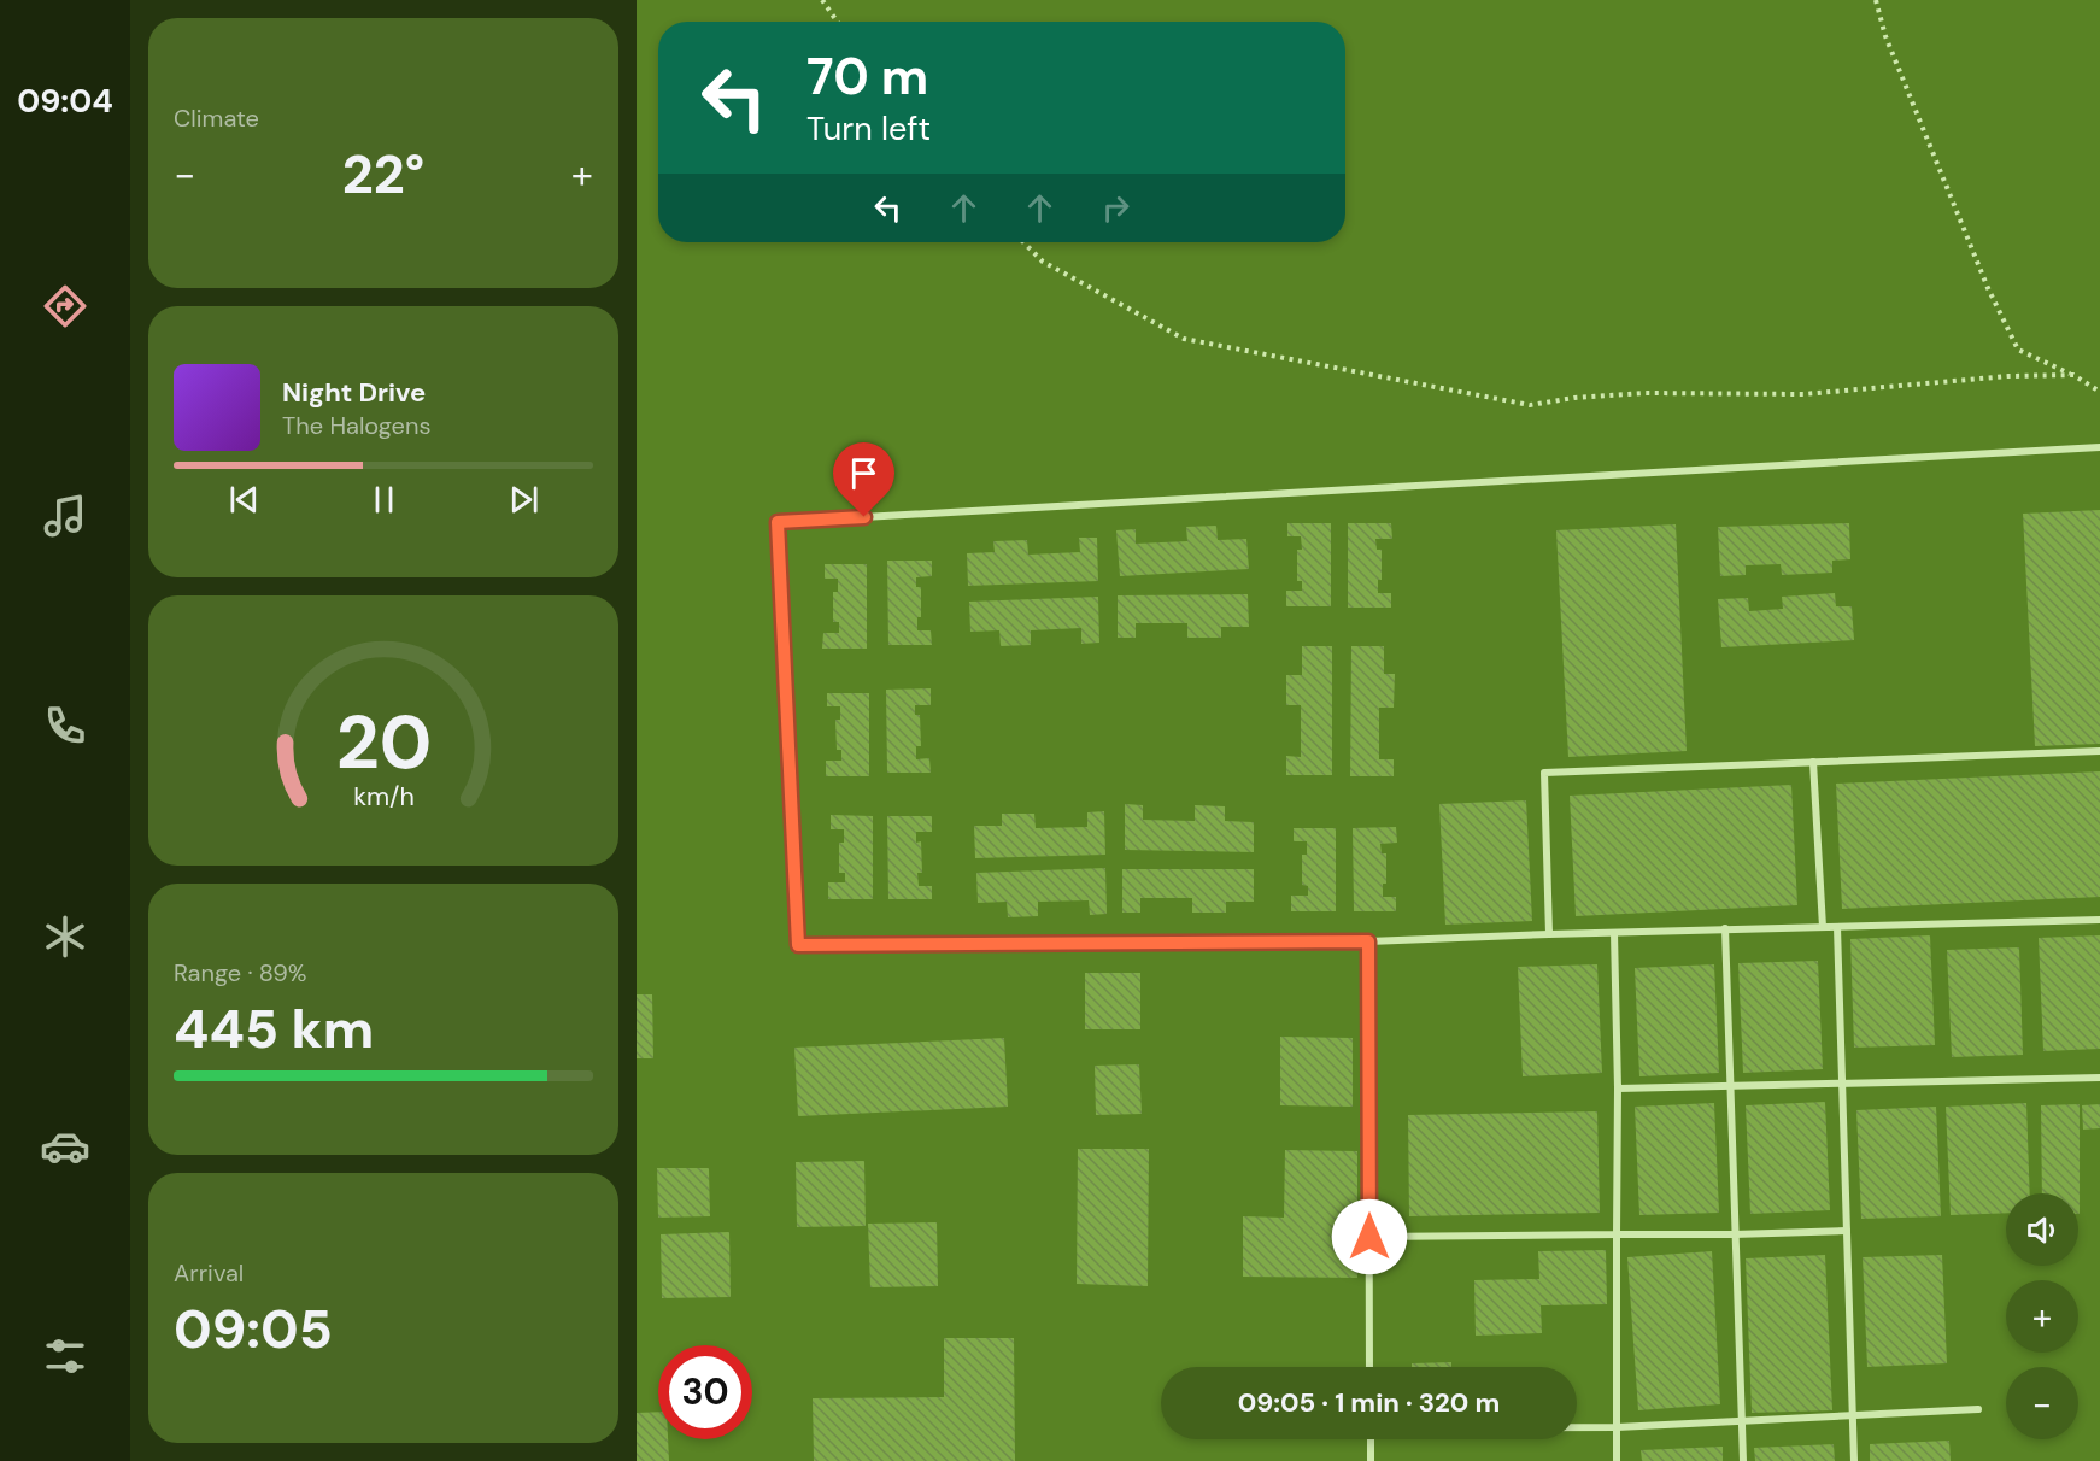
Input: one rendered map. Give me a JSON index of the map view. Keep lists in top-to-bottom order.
{
  "page": {
    "tabs": "09:04",
    "tile": [
      "Climate",
      ["Range · 89%", "445 km"],
      ["Arrival", "09:05"]
    ],
    "turn": ["70 m", "Turn left"],
    "heat": ["−", "22°", "+"],
    "song": ["Night Drive", "The Halogens"],
    "map_buttons": ["+", "−"],
    "limit": "30",
    "trip": "09:05 · 1 min · 320 m",
    "gauge": ["20", "km/h"]
  }
}
